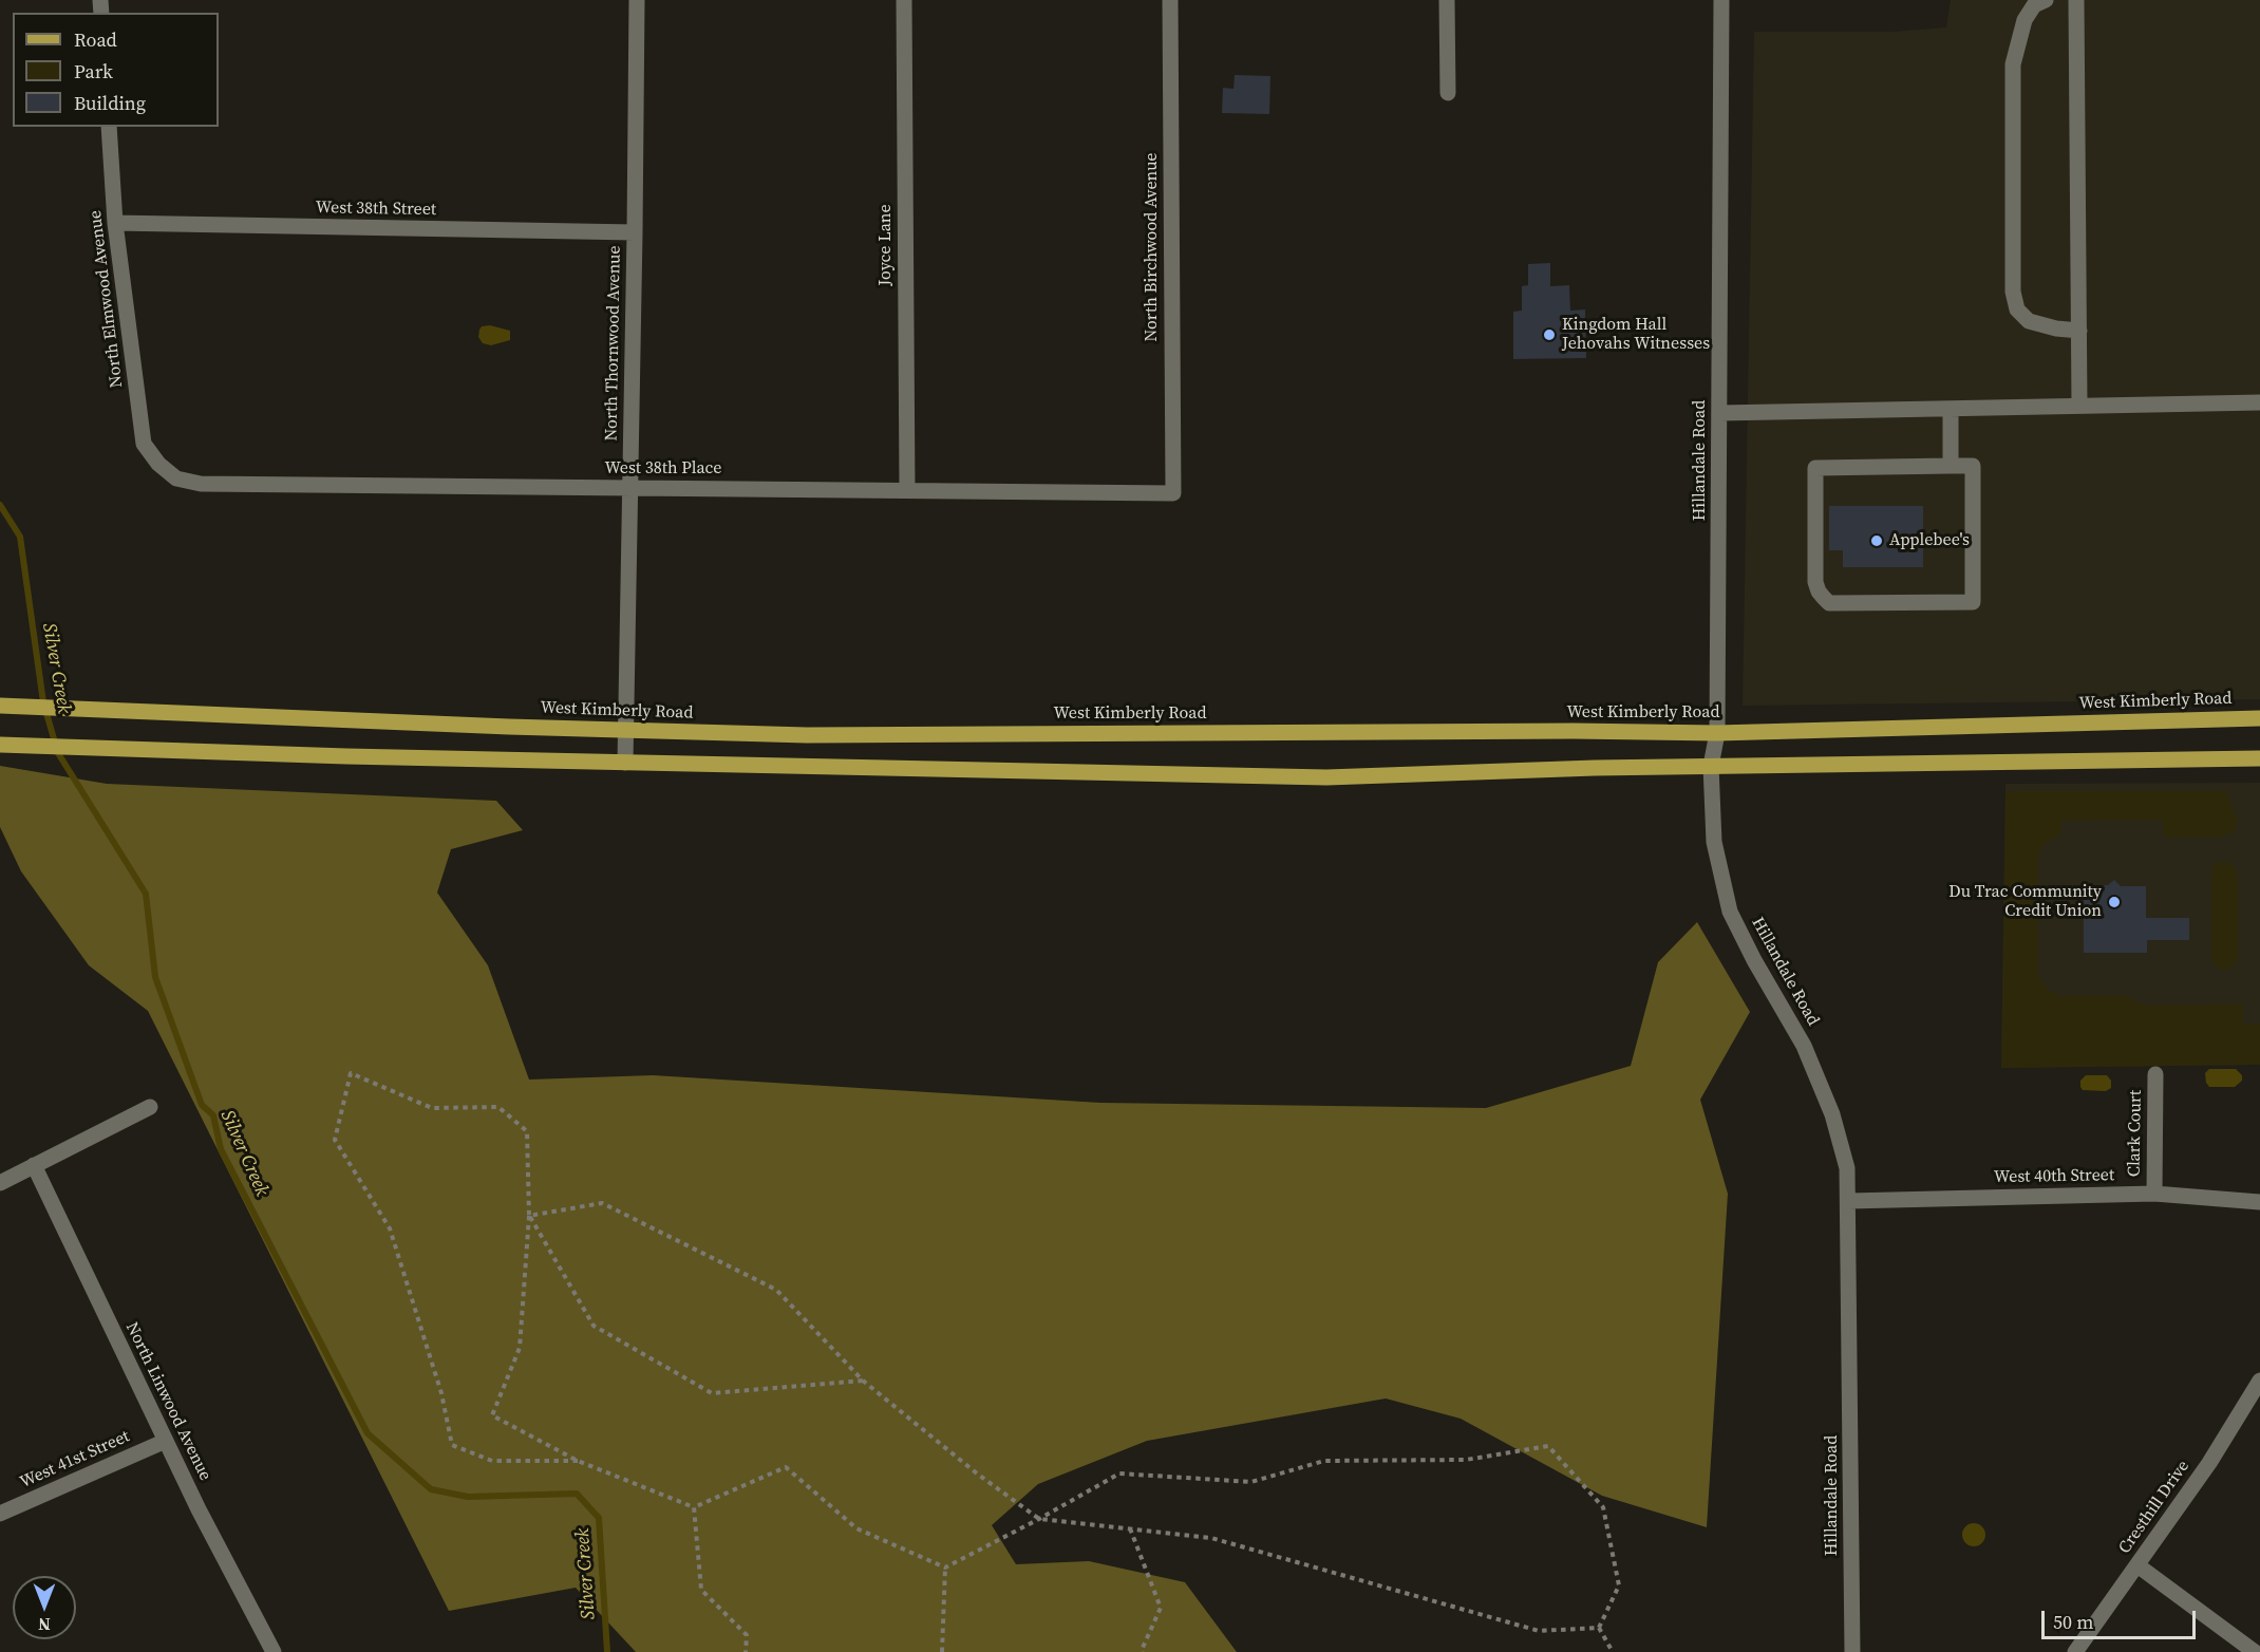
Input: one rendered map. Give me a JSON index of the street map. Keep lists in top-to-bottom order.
{
  "streets": {
    "main road": ["West Kimberly Road"],
    "street": [
      "West 38th Street",
      "Joyce Lane",
      "North Birchwood Avenue",
      "North Elmwood Avenue",
      "North Thornwood Avenue",
      "Hillandale Road",
      "West 38th Place",
      "Clark Court",
      "West 40th Street",
      "North Linwood Avenue",
      "West 41st Street",
      "Cresthill Drive"
    ]
  },
  "crossings": [
    ["West 38th Street", "North Elmwood Avenue"],
    ["West 38th Street", "North Thornwood Avenue"],
    ["Joyce Lane", "West 38th Place"],
    ["North Birchwood Avenue", "West 38th Place"],
    ["North Elmwood Avenue", "West 38th Place"],
    ["North Thornwood Avenue", "West 38th Place"],
    ["North Thornwood Avenue", "West Kimberly Road"],
    ["Hillandale Road", "West Kimberly Road"],
    ["Hillandale Road", "West 40th Street"],
    ["Clark Court", "West 40th Street"],
    ["North Linwood Avenue", "West 41st Street"]
  ],
  "water": ["Silver Creek"],
  "places": ["Kingdom Hall Jehovahs Witnesses", "Applebee's", "Du Trac Community Credit Union"],
  "legend": ["Road", "Park", "Building"],
  "scale_bar": "50 m",
  "north": "bottom"
}
